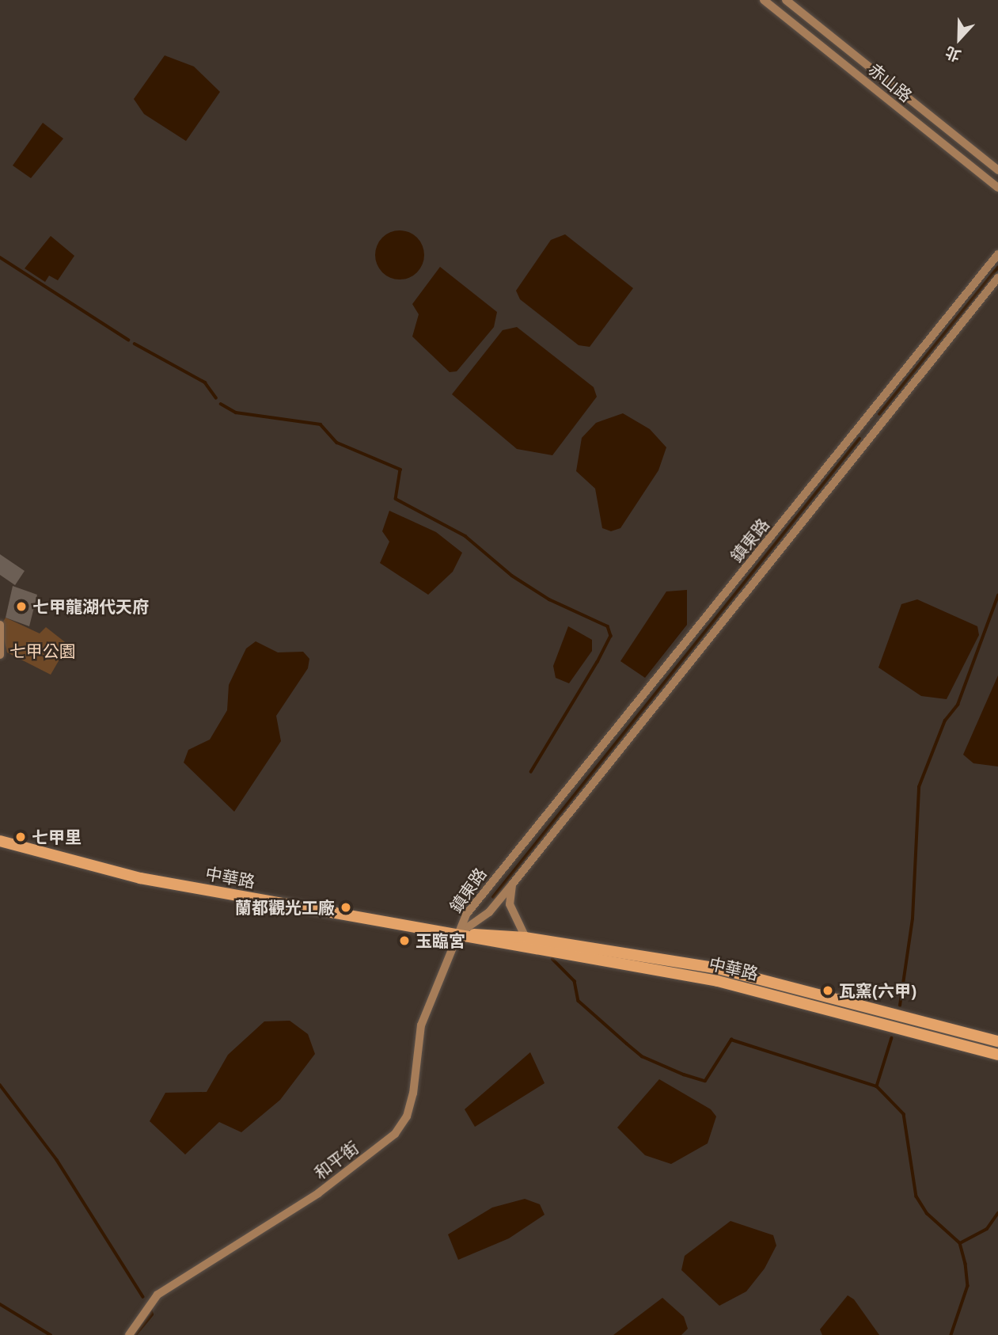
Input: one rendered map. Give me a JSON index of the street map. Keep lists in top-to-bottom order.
{
  "streets": {
    "street": [
      "赤山路",
      "鎮東路",
      "中華路",
      "和平街"
    ]
  },
  "crossings": [
    ["鎮東路", "中華路"],
    ["鎮東路", "和平街"],
    ["中華路", "和平街"]
  ],
  "parks": ["七甲公園"],
  "places": [
    "七甲龍湖代天府",
    "七甲里",
    "蘭都觀光工廠",
    "玉臨宮",
    "瓦窯(六甲)"
  ],
  "north": "bottom"
}
